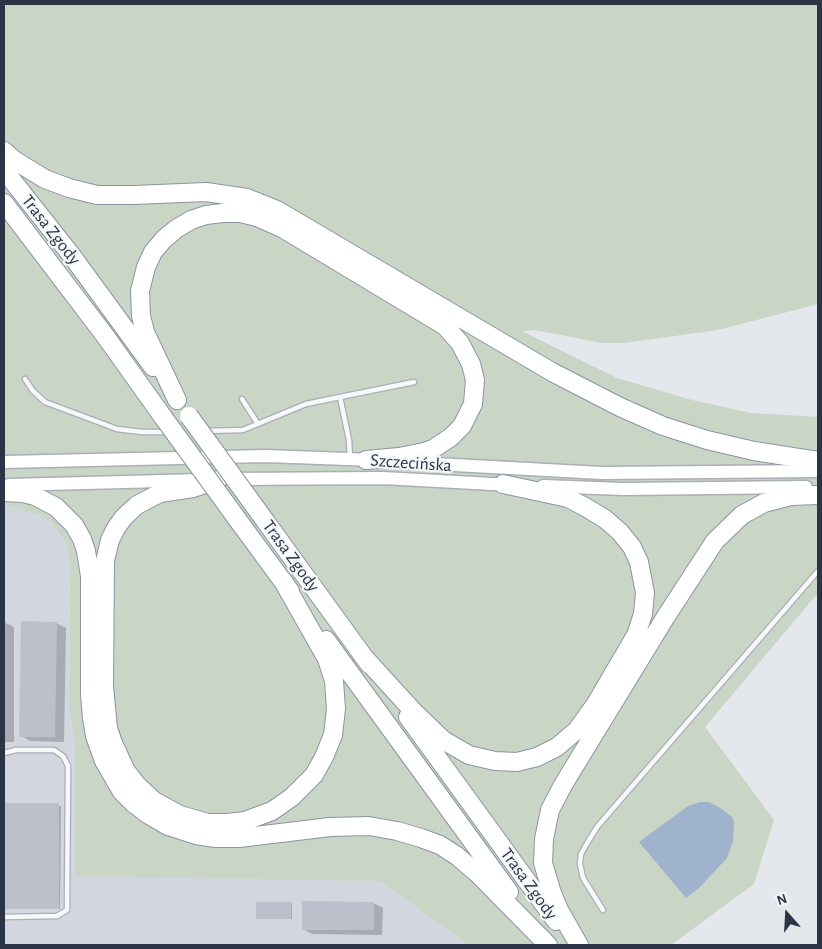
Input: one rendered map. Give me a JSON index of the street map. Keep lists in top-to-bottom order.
{
  "streets": {
    "highway": ["Trasa Zgody"],
    "main road": ["Szczecińska"]
  },
  "north": "top"
}
